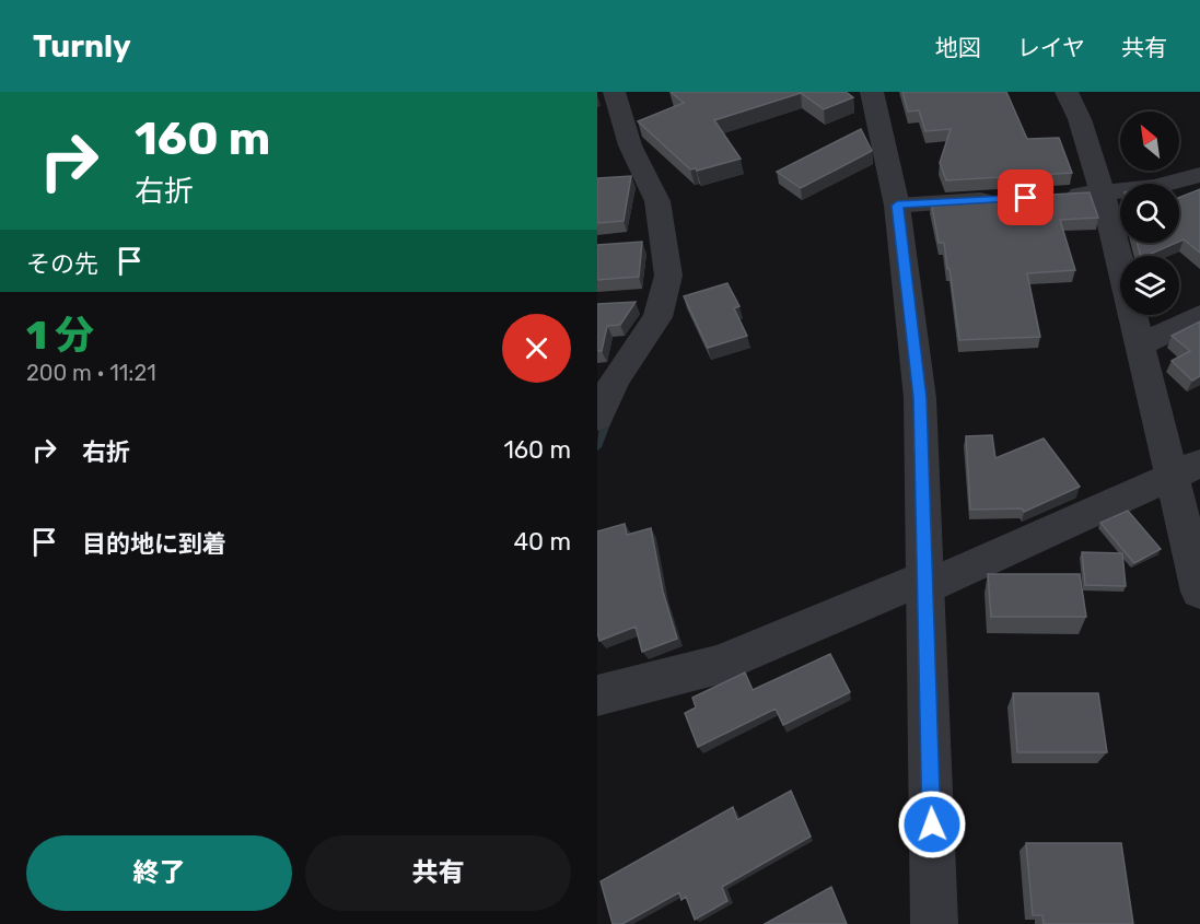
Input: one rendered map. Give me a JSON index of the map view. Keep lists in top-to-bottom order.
{
  "north": "top left",
  "page": {
    "header": "Turnly",
    "nav": ["地図", "レイヤ", "共有"],
    "turn": ["160 m", "右折"],
    "then": "その先",
    "heading": ["1 分", "200 m · 11:21"],
    "list": [
      {
        "name": "右折",
        "value": "160 m"
      },
      {
        "name": "目的地に到着",
        "value": "40 m"
      }
    ],
    "buttons": ["終了", "共有"]
  }
}
